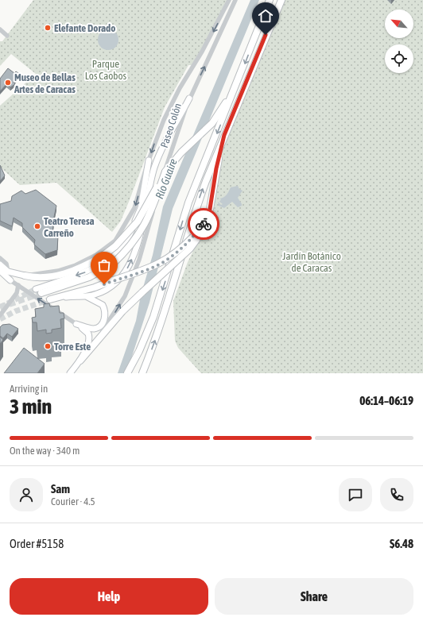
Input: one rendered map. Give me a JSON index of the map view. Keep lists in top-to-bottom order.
{
  "streets": {
    "street": ["Paseo Colón"]
  },
  "water": ["Río Guaire"],
  "parks": ["Parque Los Caobos", "Jardín Botánico de Caracas"],
  "places": [
    "Elefante Dorado",
    "Museo de Bellas Artes de Caracas",
    "Teatro Teresa Carreño",
    "Torre Este"
  ],
  "north": "top left",
  "page": {
    "heading": ["3 min", "Arriving in", "06:14–06:19"],
    "panel": [
      "Sam",
      "Courier · 4.5",
      "Order #5158",
      "$6.48"
    ],
    "bar": "On the way · 340 m",
    "buttons": ["Help", "Share"]
  }
}
